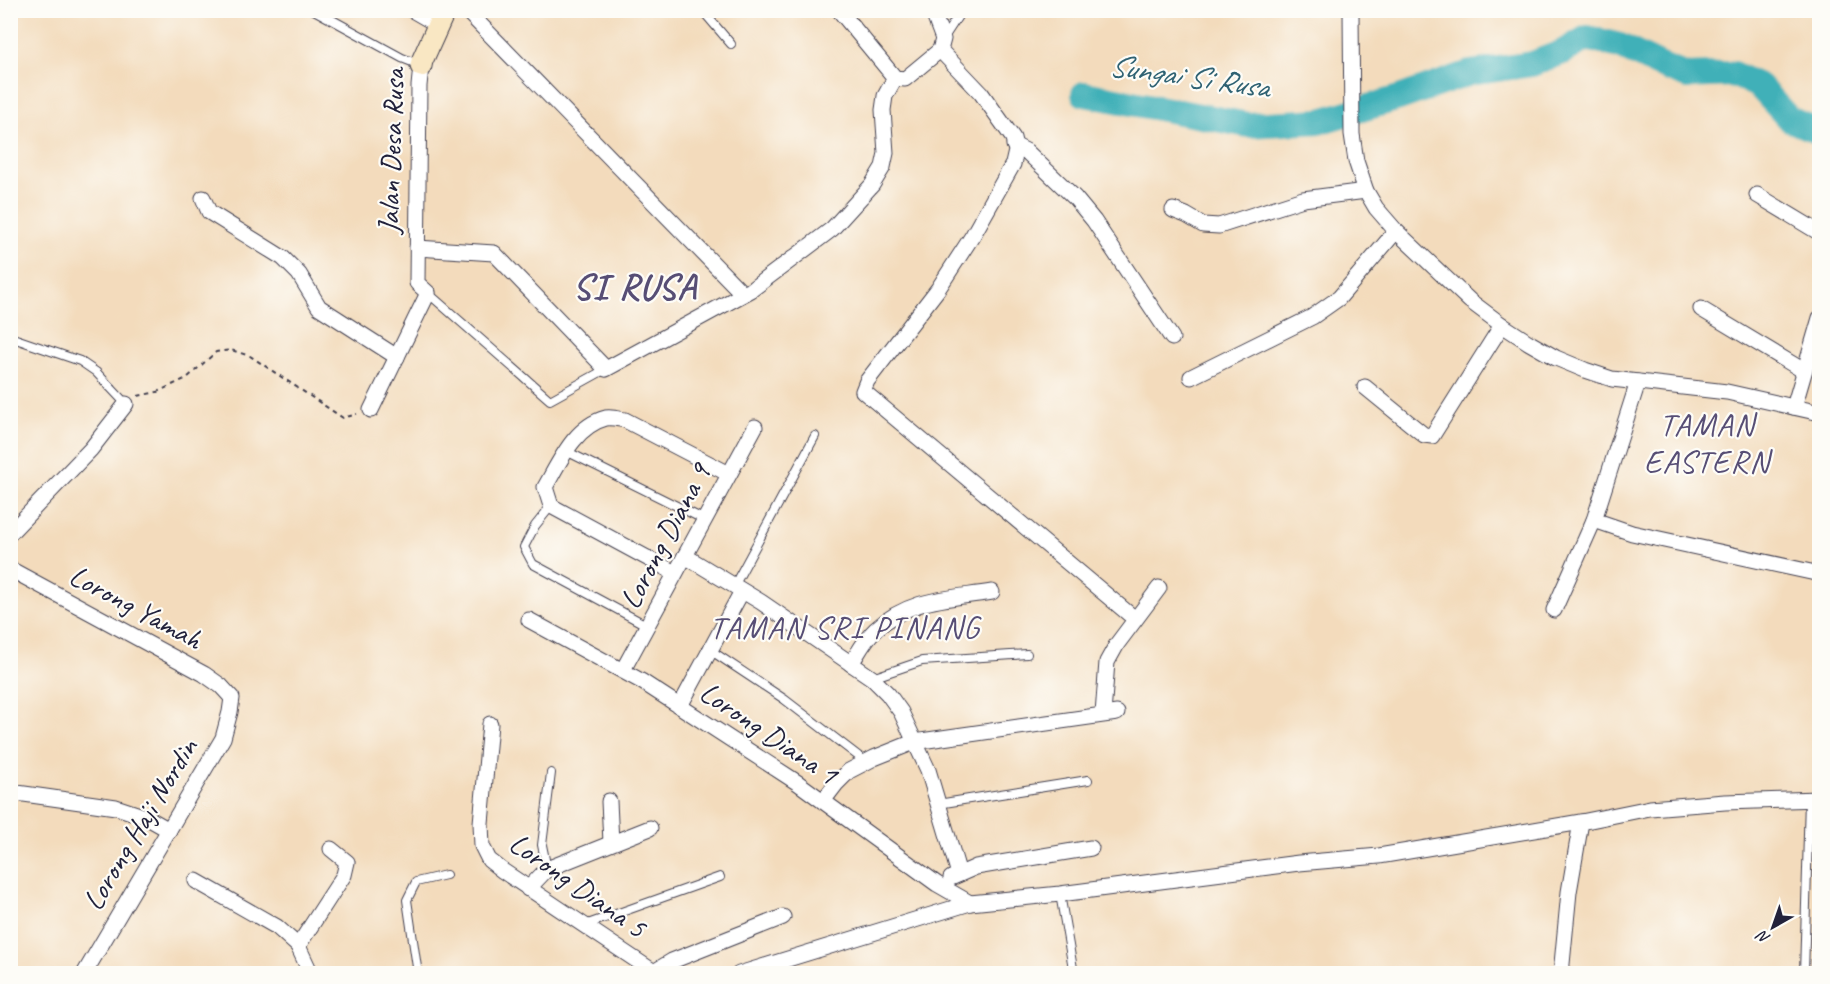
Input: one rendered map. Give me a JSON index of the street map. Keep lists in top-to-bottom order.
{
  "streets": {
    "street": [
      "Jalan Desa Rusa",
      "Lorong Diana 9",
      "Lorong Yamah",
      "Lorong Diana 1",
      "Lorong Haji Nordin",
      "Lorong Diana 5"
    ]
  },
  "crossings": [
    ["Lorong Diana 9", "Lorong Diana 1"],
    ["Lorong Yamah", "Lorong Haji Nordin"]
  ],
  "districts": ["SI RUSA", "TAMAN EASTERN", "TAMAN SRI PINANG"],
  "water": ["Sungai Si Rusa"],
  "north": "bottom left"
}
